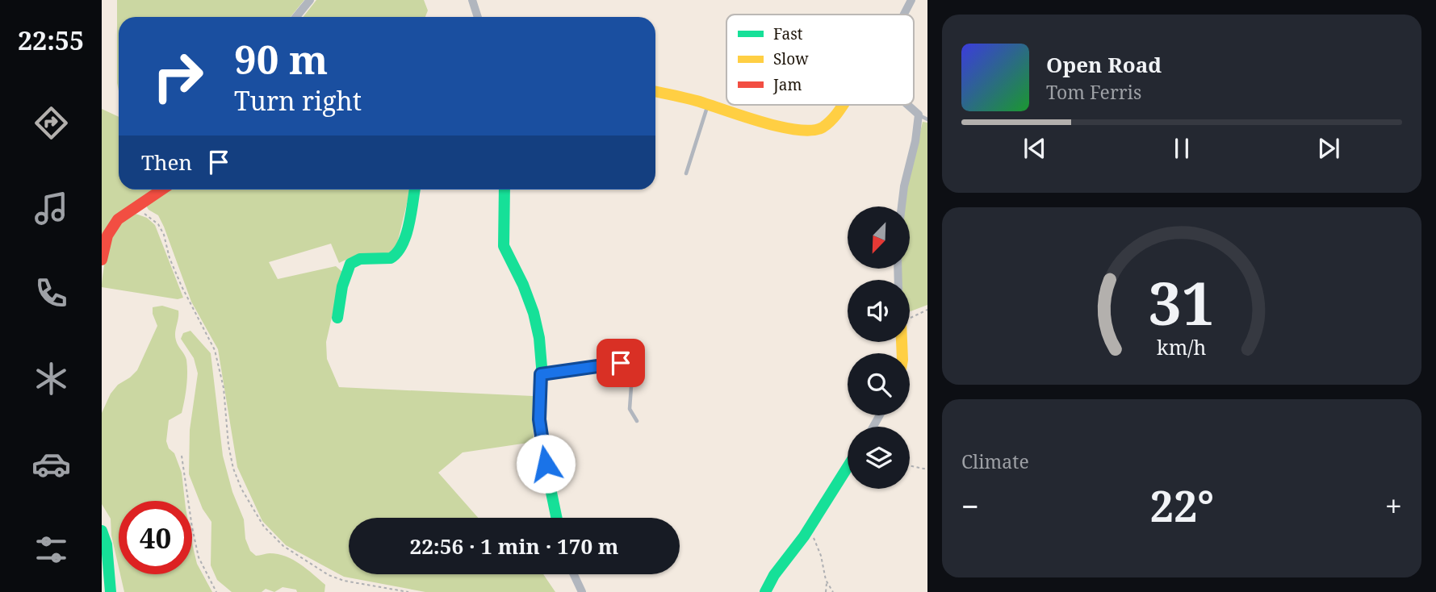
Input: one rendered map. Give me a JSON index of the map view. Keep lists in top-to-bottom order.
{
  "legend": ["Fast", "Slow", "Jam"],
  "north": "bottom left",
  "page": {
    "tabs": "22:55",
    "turn": ["90 m", "Turn right"],
    "song": ["Open Road", "Tom Ferris"],
    "then": "Then",
    "tile": "Climate",
    "heat": ["−", "22°", "+"],
    "limit": "40",
    "trip": "22:56 · 1 min · 170 m",
    "gauge": ["31", "km/h"]
  }
}
